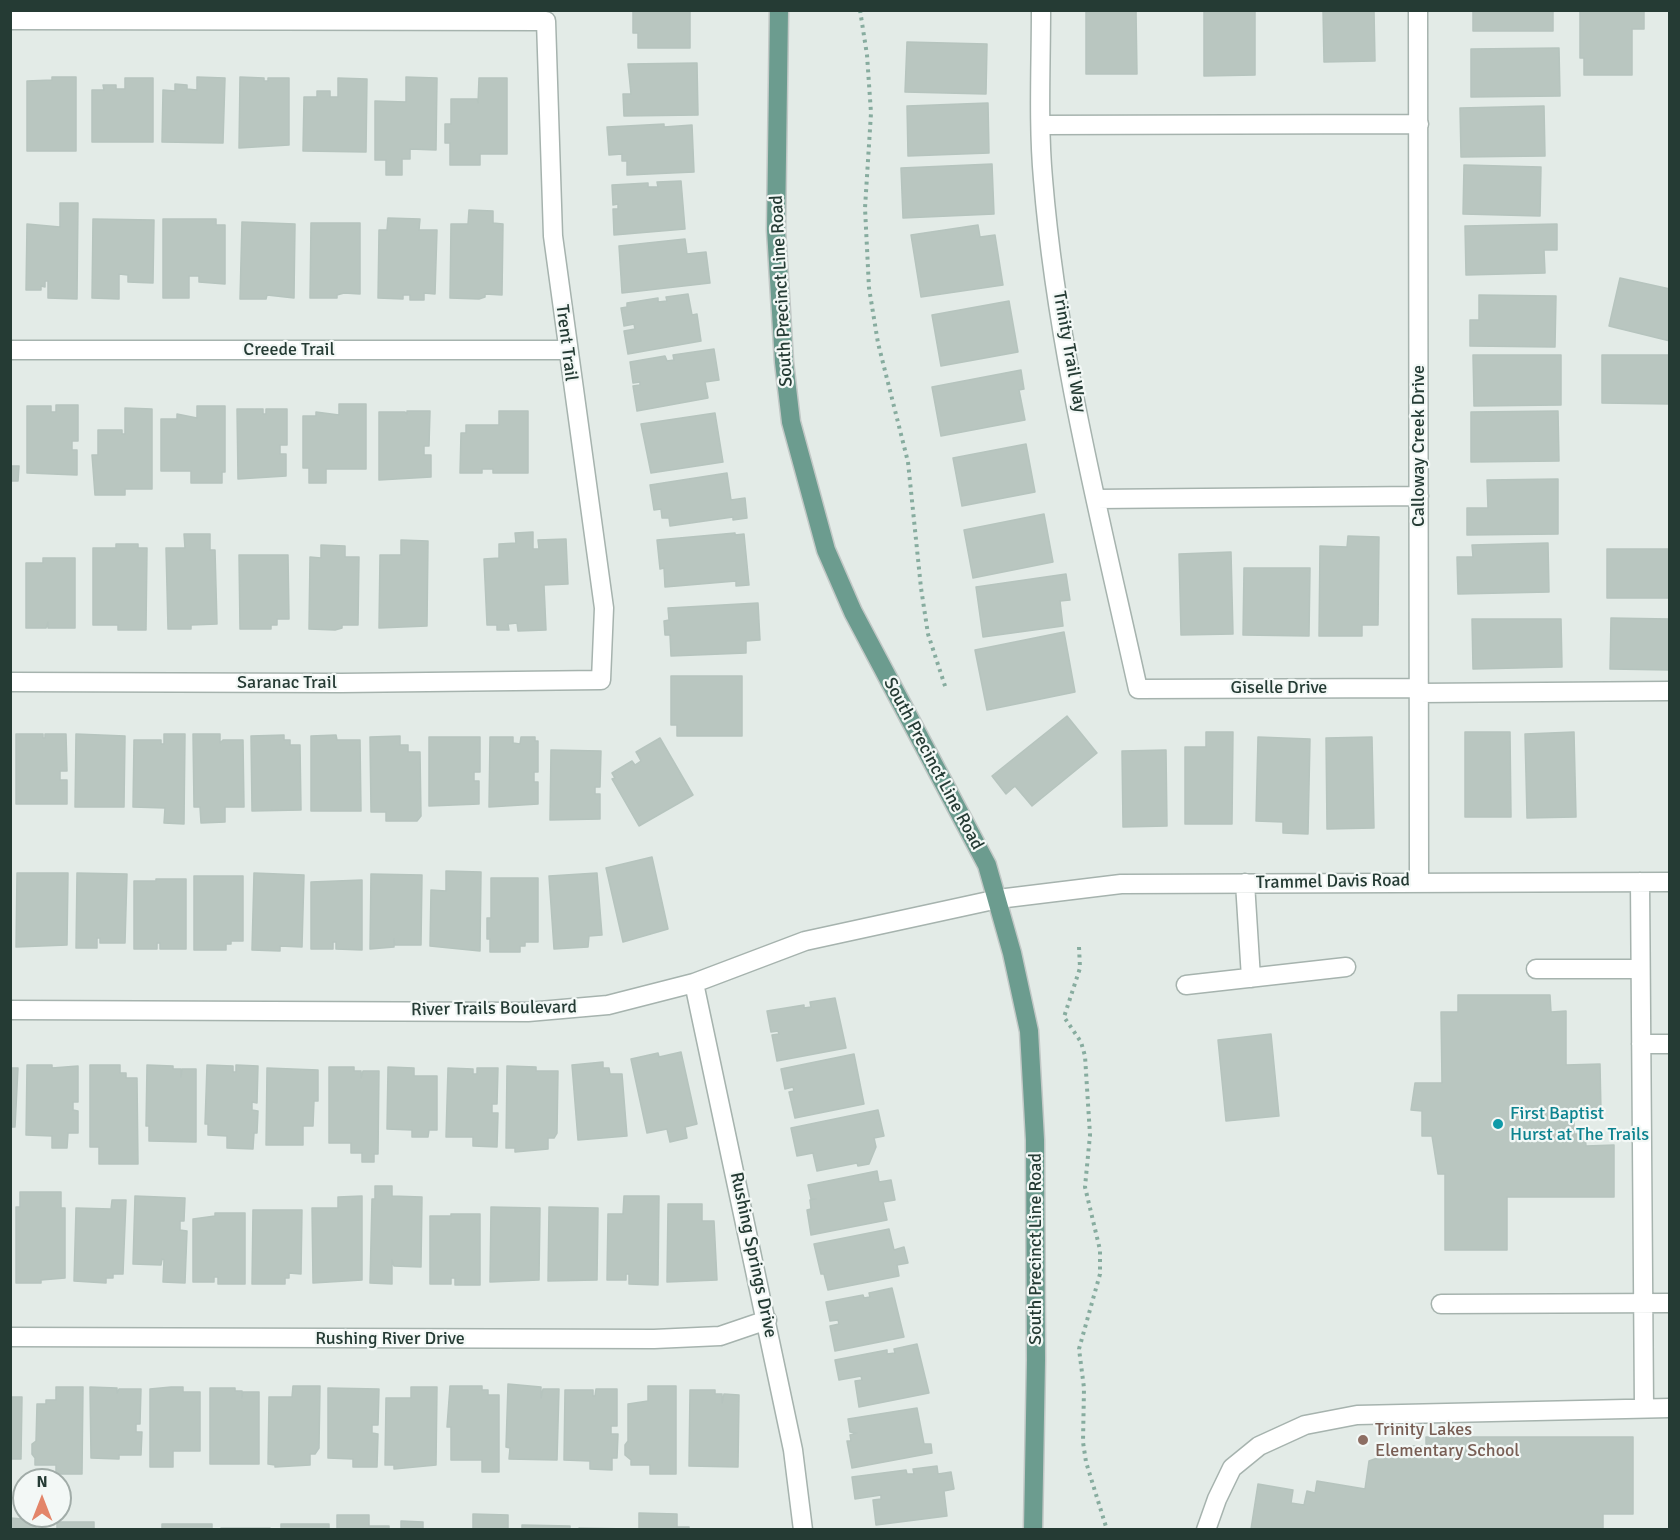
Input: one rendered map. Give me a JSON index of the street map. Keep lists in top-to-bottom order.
{
  "streets": {
    "main road": ["South Precinct Line Road"],
    "street": [
      "Trent Trail",
      "Creede Trail",
      "Trinity Trail Way",
      "Calloway Creek Drive",
      "Saranac Trail",
      "Giselle Drive",
      "Trammel Davis Road",
      "River Trails Boulevard",
      "Rushing Springs Drive",
      "Rushing River Drive"
    ]
  },
  "crossings": [
    ["South Precinct Line Road", "Trammel Davis Road"],
    ["South Precinct Line Road", "River Trails Boulevard"],
    ["Trent Trail", "Creede Trail"],
    ["Trent Trail", "Saranac Trail"],
    ["Trinity Trail Way", "Giselle Drive"],
    ["Calloway Creek Drive", "Giselle Drive"],
    ["Calloway Creek Drive", "Trammel Davis Road"],
    ["Trammel Davis Road", "River Trails Boulevard"],
    ["River Trails Boulevard", "Rushing Springs Drive"],
    ["Rushing Springs Drive", "Rushing River Drive"]
  ],
  "places": ["First Baptist Hurst at The Trails", "Trinity Lakes Elementary School"],
  "north": "top"
}
